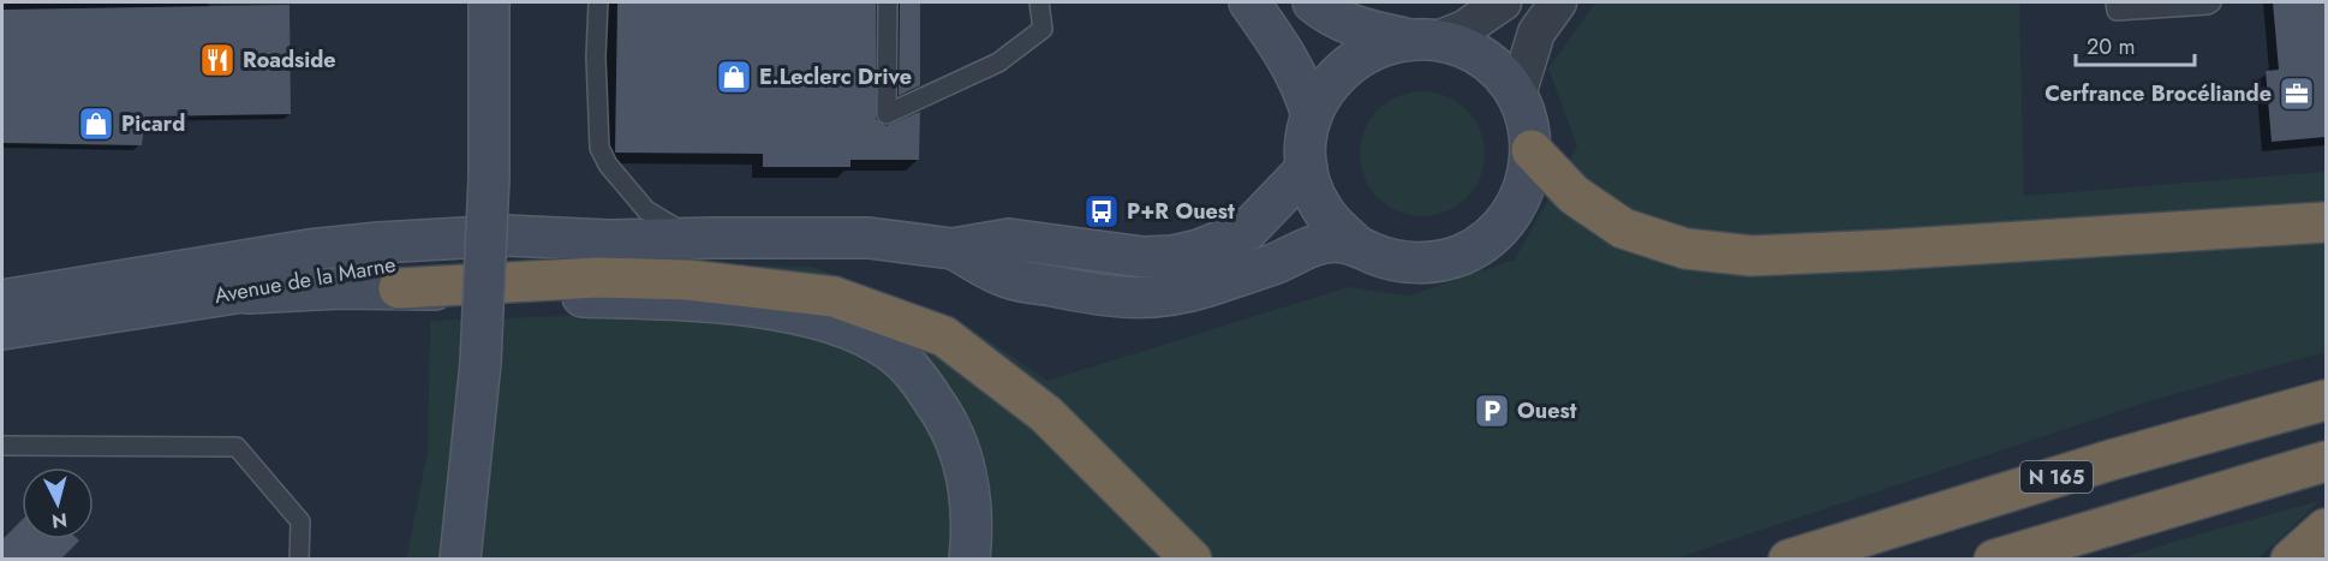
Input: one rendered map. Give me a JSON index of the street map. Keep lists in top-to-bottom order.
{
  "streets": {
    "highway": ["N 165"],
    "main road": ["Avenue de la Marne"]
  },
  "places": {
    "restaurant": ["Roadside"],
    "shop": ["E.Leclerc Drive", "Picard"],
    "office": ["Cerfrance Brocéliande"],
    "bus stop": ["P+R Ouest"],
    "parking": ["Ouest"]
  },
  "scale_bar": "20 m",
  "north": "bottom"
}
